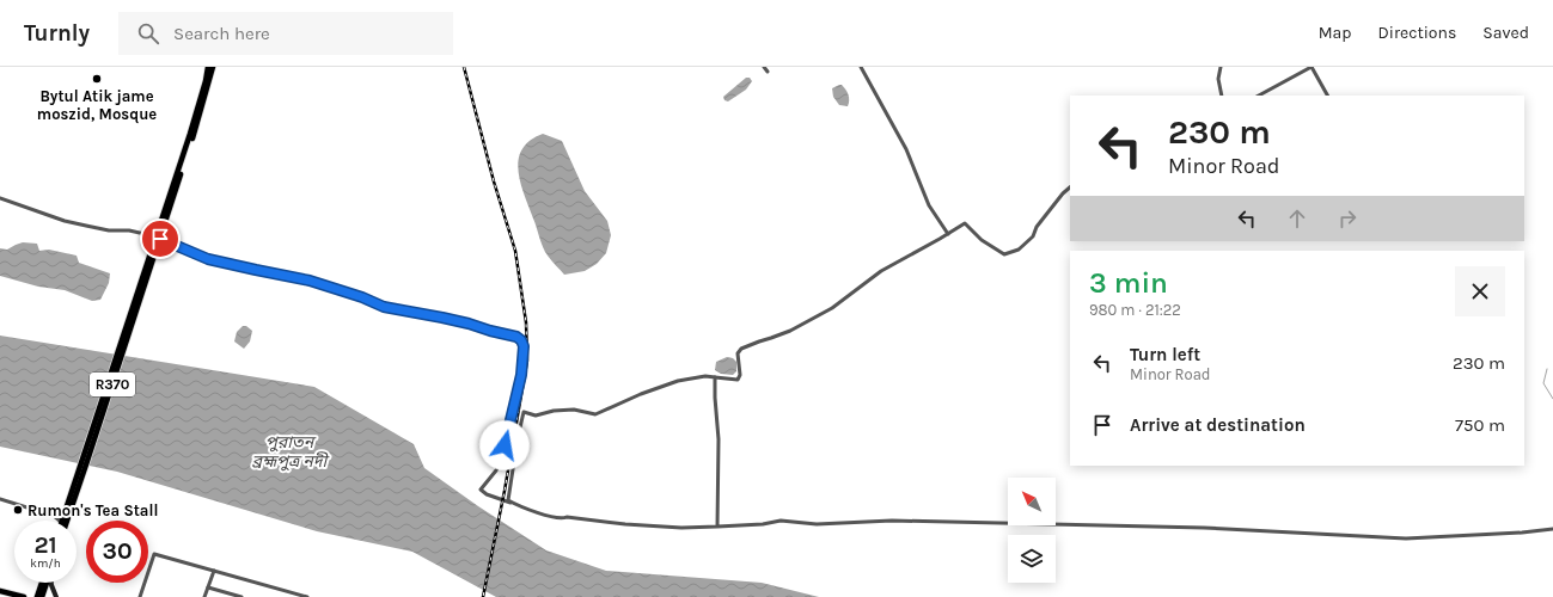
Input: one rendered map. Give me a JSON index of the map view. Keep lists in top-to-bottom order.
{
  "water": ["পুরাতন ব্রহ্মপুত্র নদী"],
  "places": ["Bytul Atik jame moszid, Mosque", "Rumon's Tea Stall"],
  "north": "top left",
  "page": {
    "header": "Turnly",
    "search": "Search here",
    "nav": ["Map", "Directions", "Saved"],
    "turn": ["230 m", "Minor Road"],
    "heading": ["3 min", "980 m · 21:22"],
    "list": [
      {
        "name": "Turn left",
        "note": "Minor Road",
        "value": "230 m"
      },
      {
        "name": "Arrive at destination",
        "value": "750 m"
      }
    ],
    "speed": "21 km/h",
    "limit": "30"
  }
}
